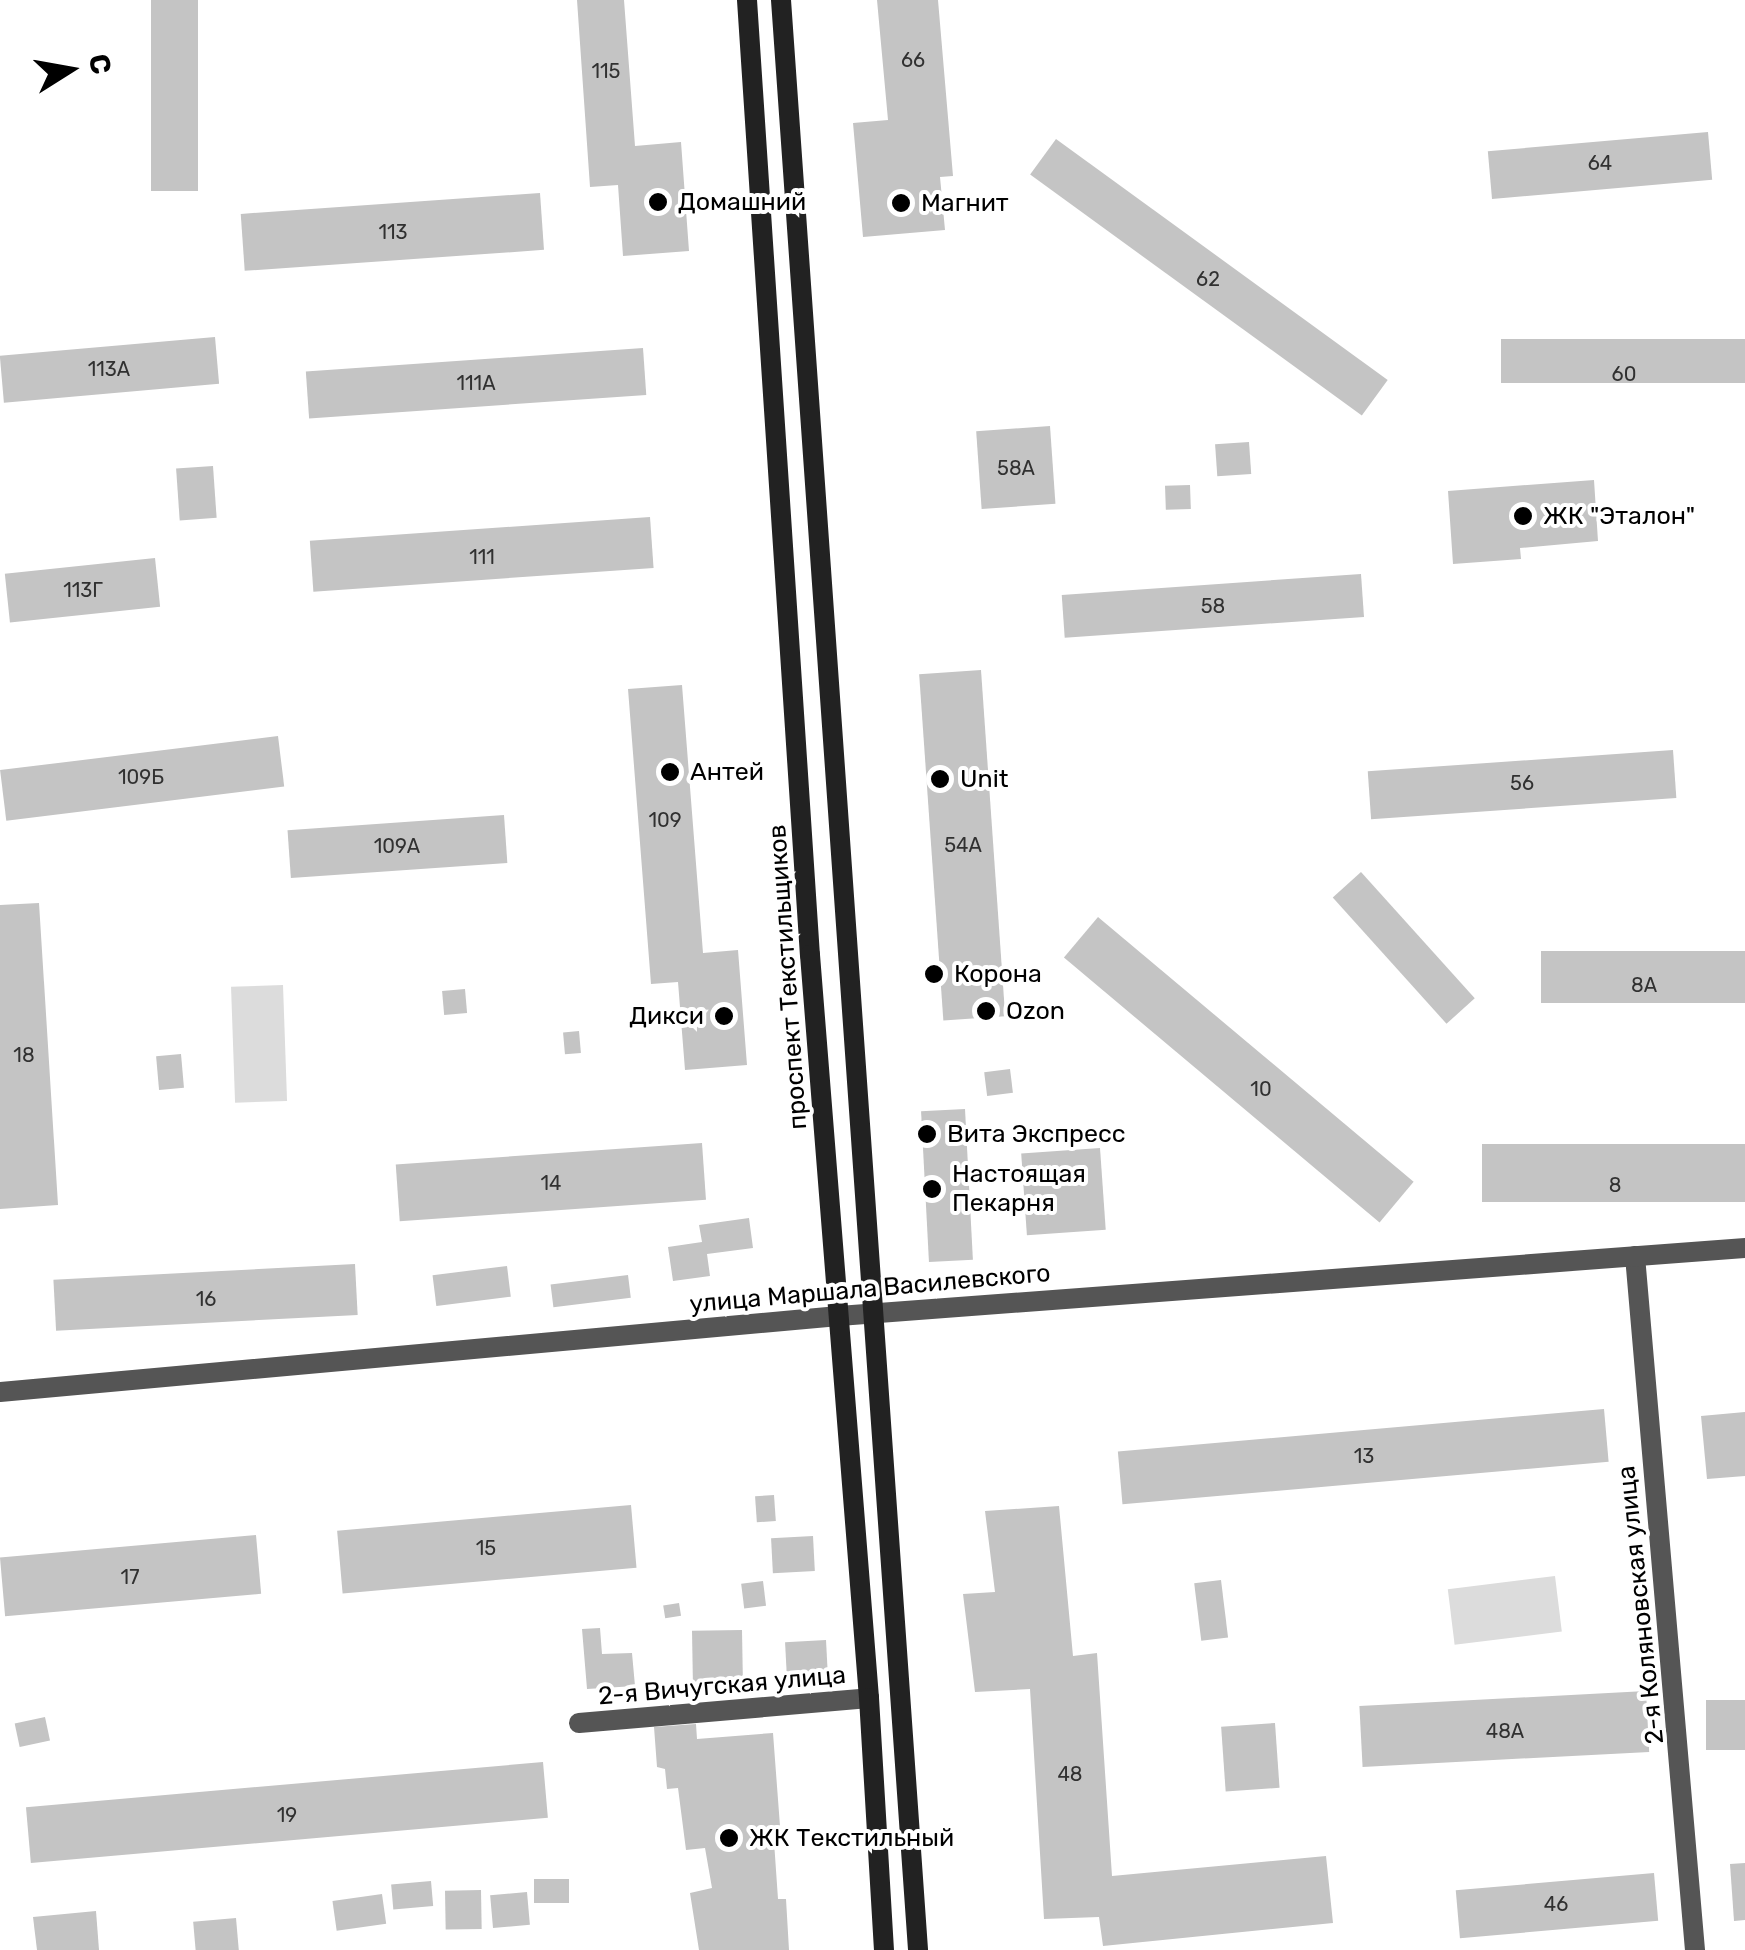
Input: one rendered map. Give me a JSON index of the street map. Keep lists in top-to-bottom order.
{
  "streets": {
    "main road": ["проспект Текстильщиков"],
    "street": ["улица Маршала Василевского", "2-я Коляновская улица", "2-я Вичугская улица"]
  },
  "crossings": [
    ["проспект Текстильщиков", "улица Маршала Василевского"],
    ["проспект Текстильщиков", "2-я Вичугская улица"],
    ["улица Маршала Василевского", "2-я Коляновская улица"]
  ],
  "places": [
    "Домашний",
    "Магнит",
    "ЖК \"Эталон\"",
    "Антей",
    "Unit",
    "Корона",
    "Ozon",
    "Дикси",
    "Вита Экспресс",
    "Настоящая Пекарня",
    "ЖК Текстильный"
  ],
  "house_numbers": [
    "66",
    "115",
    "64",
    "113",
    "62",
    "113А",
    "60",
    "111А",
    "58А",
    "111",
    "113Г",
    "58",
    "109Б",
    "56",
    "109",
    "54А",
    "109А",
    "8А",
    "18",
    "10",
    "14",
    "8",
    "16",
    "13",
    "15",
    "17",
    "48А",
    "48",
    "19",
    "46"
  ],
  "north": "right"
}
